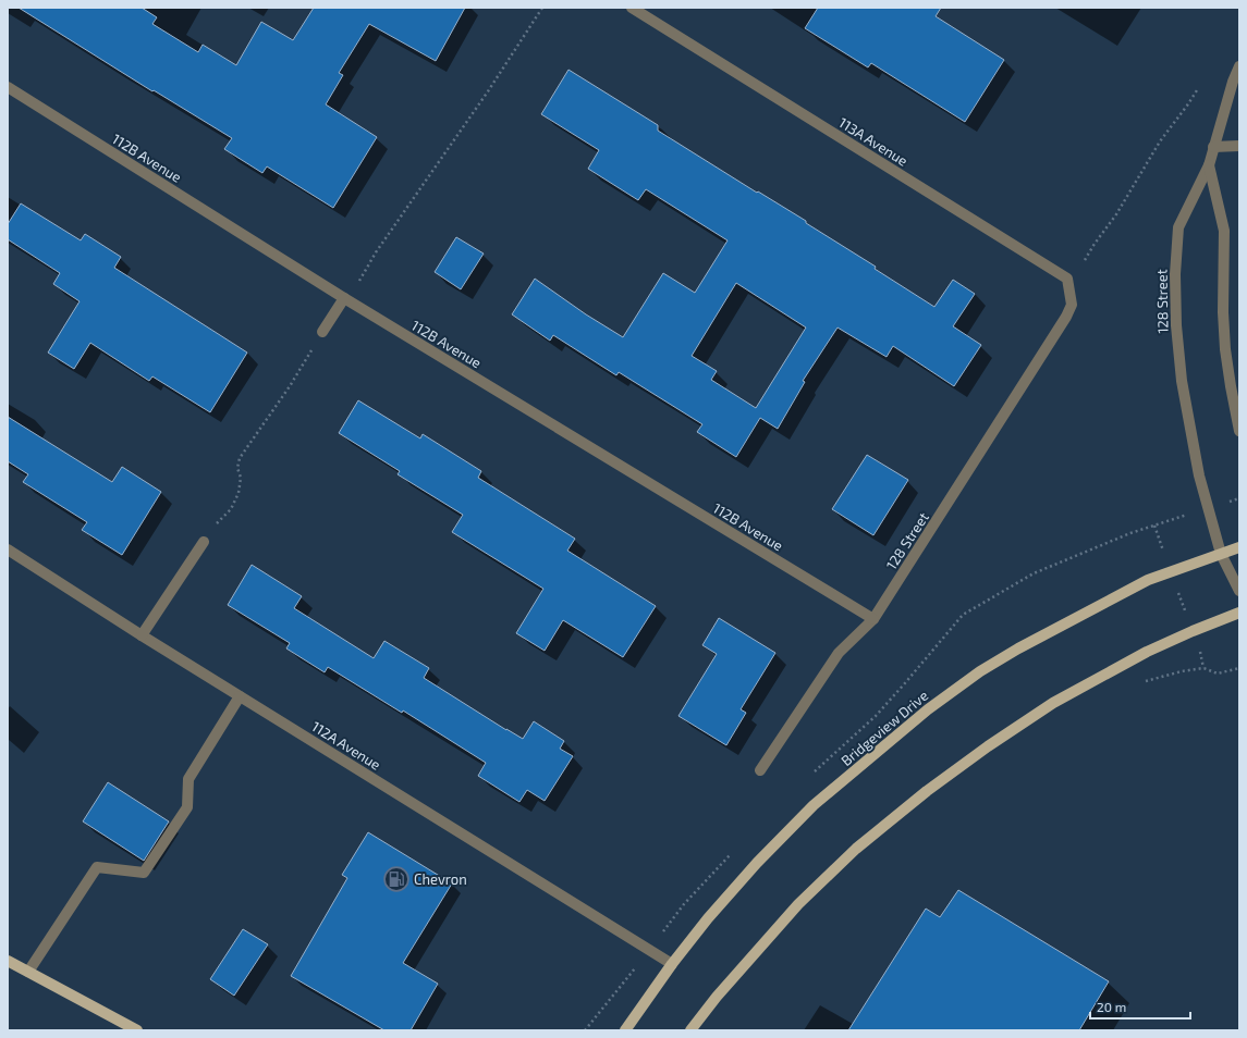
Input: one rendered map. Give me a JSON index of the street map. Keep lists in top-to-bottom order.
{
  "streets": {
    "main road": ["Bridgeview Drive"],
    "street": [
      "113A Avenue",
      "112B Avenue",
      "128 Street",
      "112A Avenue"
    ]
  },
  "crossings": [
    ["113A Avenue", "128 Street"],
    ["112B Avenue", "128 Street"],
    ["128 Street", "Bridgeview Drive"],
    ["Bridgeview Drive", "112A Avenue"]
  ],
  "places": {
    "fuel station": ["Chevron"]
  },
  "scale_bar": "20 m"
}
